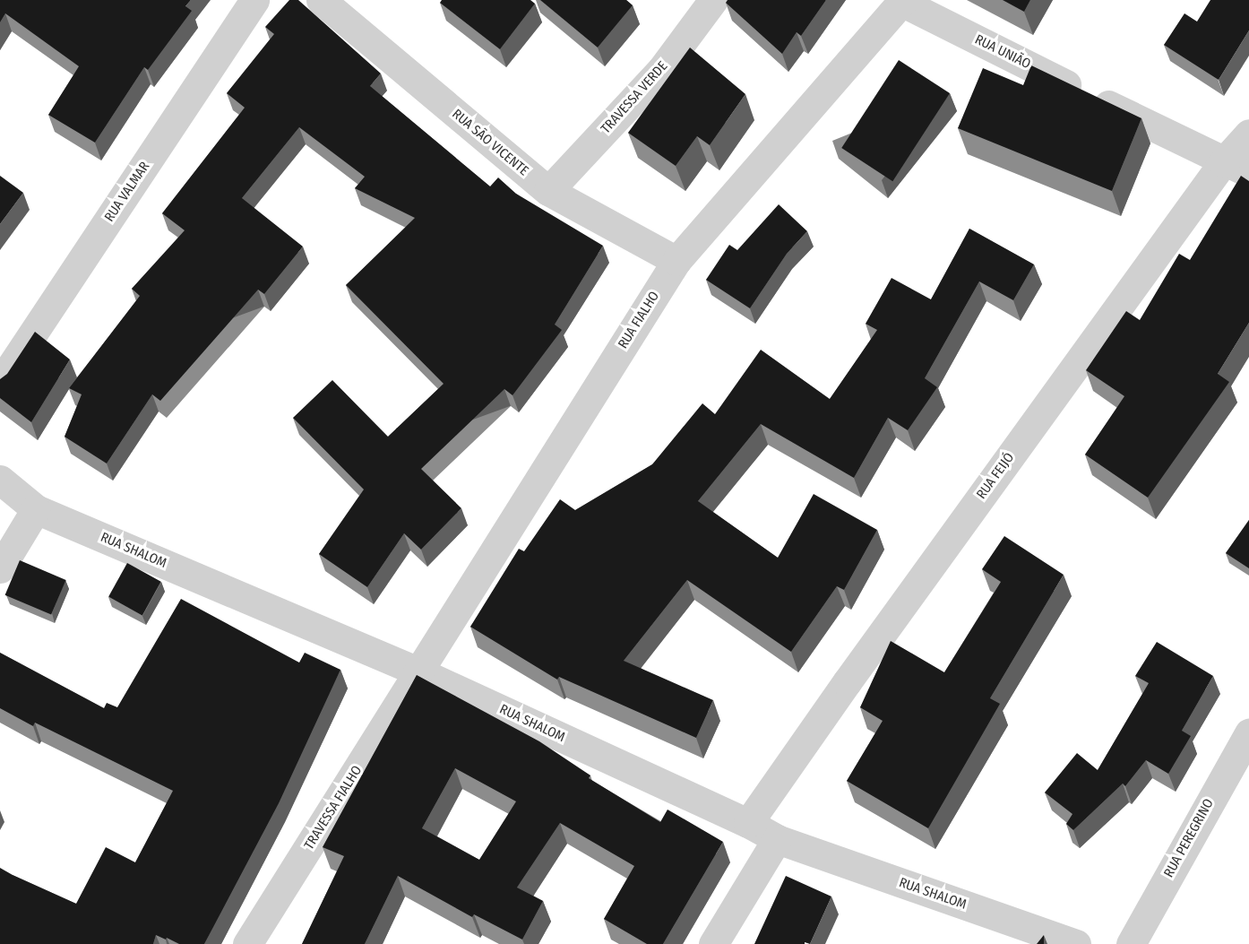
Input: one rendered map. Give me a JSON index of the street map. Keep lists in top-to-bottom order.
{
  "streets": {
    "street": [
      "RUA UNIÃO",
      "TRAVESSA VERDE",
      "RUA SÃO VICENTE",
      "RUA VALMAR",
      "RUA FIALHO",
      "RUA FEIJÓ",
      "RUA SHALOM",
      "TRAVESSA FIALHO",
      "RUA PEREGRINO"
    ]
  },
  "crossings": [
    ["RUA UNIÃO", "RUA FIALHO"],
    ["RUA UNIÃO", "RUA FEIJÓ"],
    ["TRAVESSA VERDE", "RUA SÃO VICENTE"],
    ["RUA SÃO VICENTE", "RUA FIALHO"],
    ["RUA FIALHO", "RUA SHALOM"],
    ["RUA FIALHO", "TRAVESSA FIALHO"],
    ["RUA FEIJÓ", "RUA SHALOM"],
    ["RUA SHALOM", "TRAVESSA FIALHO"]
  ]
}
